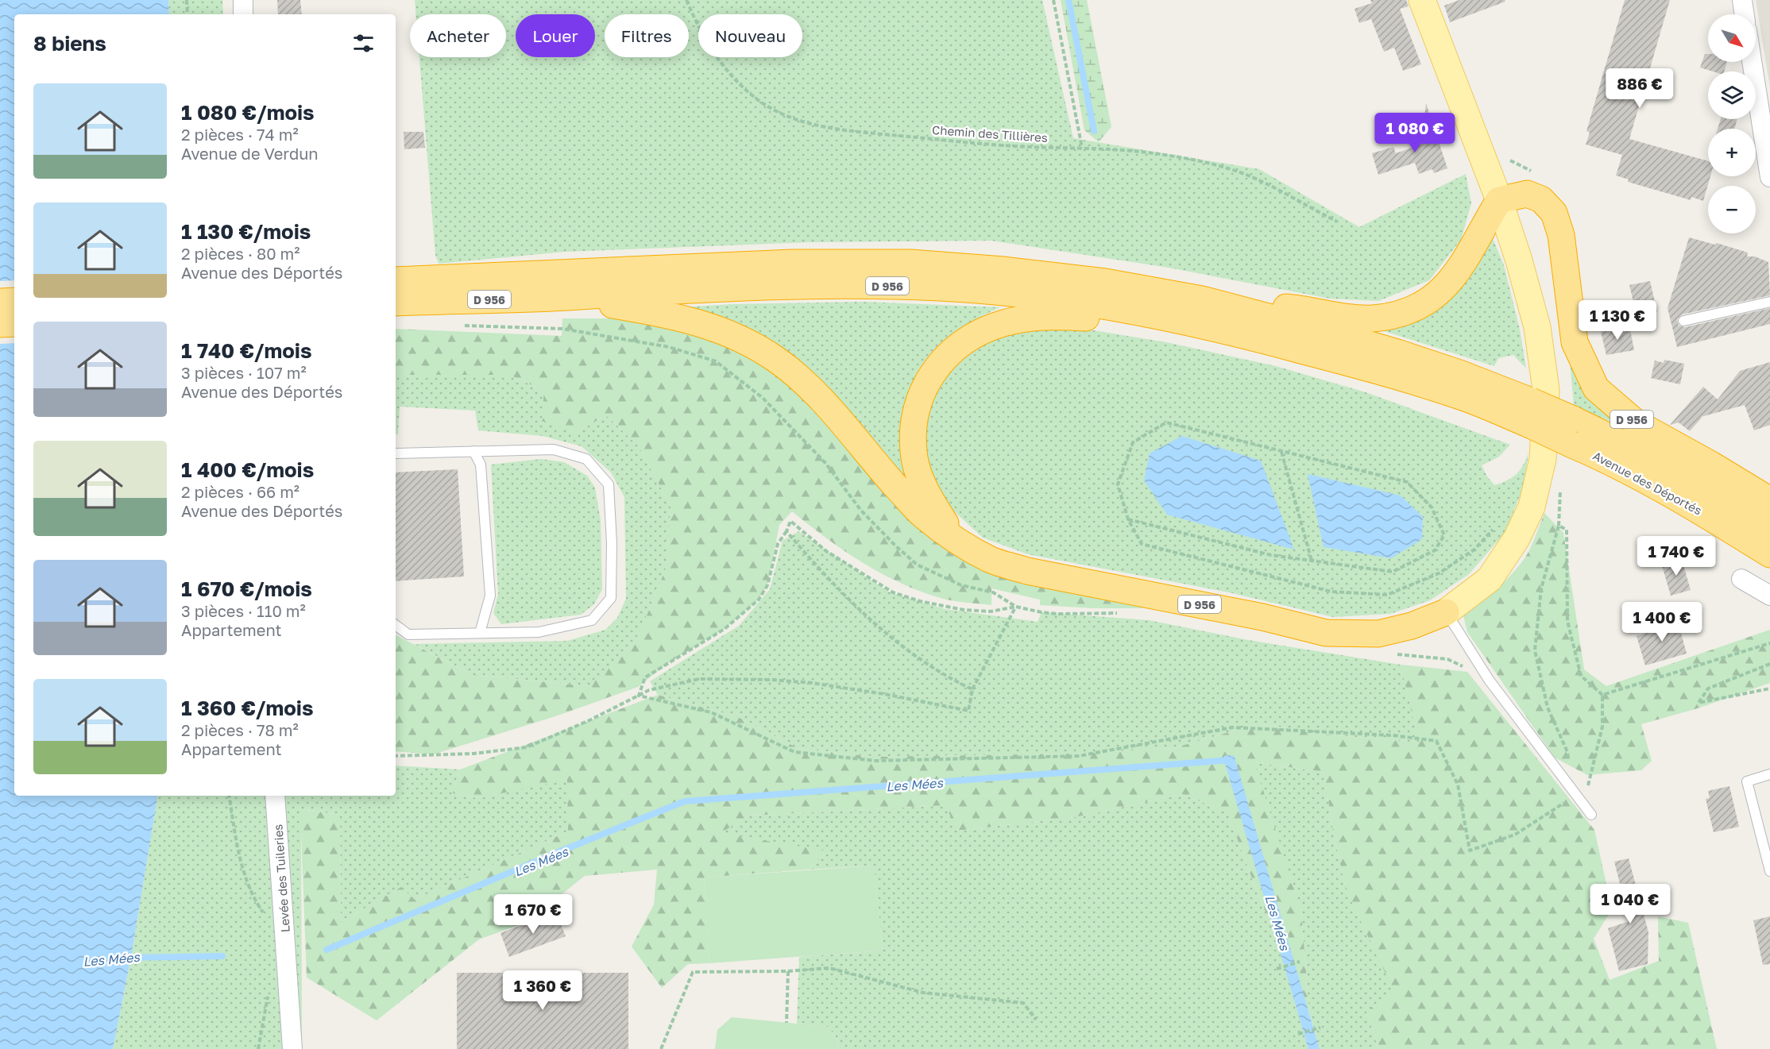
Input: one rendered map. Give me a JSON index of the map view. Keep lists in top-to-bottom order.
{
  "streets": {
    "highway": ["D 956", "Avenue des Déportés"],
    "street": ["Levée des Tuileries"],
    "path": ["Chemin des Tillières"]
  },
  "crossings": [
    ["D 956", "Avenue des Déportés"]
  ],
  "water": ["Les Mées"],
  "north": "bottom right",
  "page": {
    "map_buttons": ["+", "−"],
    "chip": [
      "Acheter",
      "Louer",
      "Filtres",
      "Nouveau"
    ],
    "heading": "8 biens",
    "price": [
      "886 €",
      "1 080 €",
      "1 130 €",
      "1 740 €",
      "1 400 €",
      "1 040 €",
      "1 670 €",
      "1 360 €"
    ],
    "list": [
      {
        "name": "1 080 €/mois",
        "note": "2 pièces · 74 m² · Avenue de Verdun"
      },
      {
        "name": "1 130 €/mois",
        "note": "2 pièces · 80 m² · Avenue des Déportés"
      },
      {
        "name": "1 740 €/mois",
        "note": "3 pièces · 107 m² · Avenue des Déportés"
      },
      {
        "name": "1 400 €/mois",
        "note": "2 pièces · 66 m² · Avenue des Déportés"
      },
      {
        "name": "1 670 €/mois",
        "note": "3 pièces · 110 m² · Appartement"
      },
      {
        "name": "1 360 €/mois",
        "note": "2 pièces · 78 m² · Appartement"
      }
    ]
  }
}
